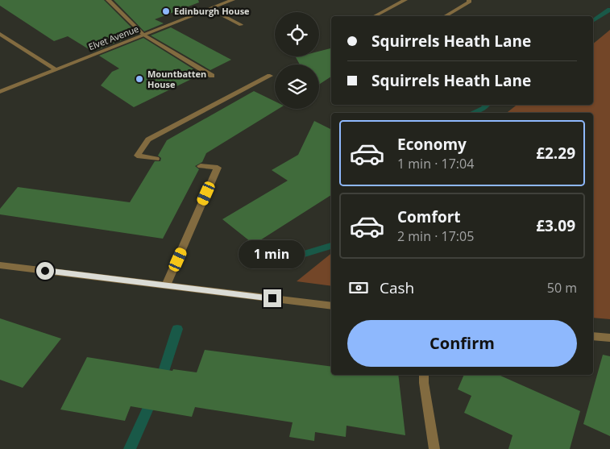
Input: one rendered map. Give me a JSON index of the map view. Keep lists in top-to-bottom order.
{
  "streets": {
    "street": ["Elvet Avenue"]
  },
  "places": ["Edinburgh House", "Mountbatten House"],
  "page": {
    "banner": ["Squirrels Heath Lane", "Squirrels Heath Lane"],
    "list": [
      {
        "name": "Economy",
        "note": "1 min · 17:04",
        "value": "£2.29"
      },
      {
        "name": "Comfort",
        "note": "2 min · 17:05",
        "value": "£3.09"
      }
    ],
    "bubble": "1 min",
    "pay": ["Cash", "50 m"],
    "buttons": "Confirm"
  }
}
